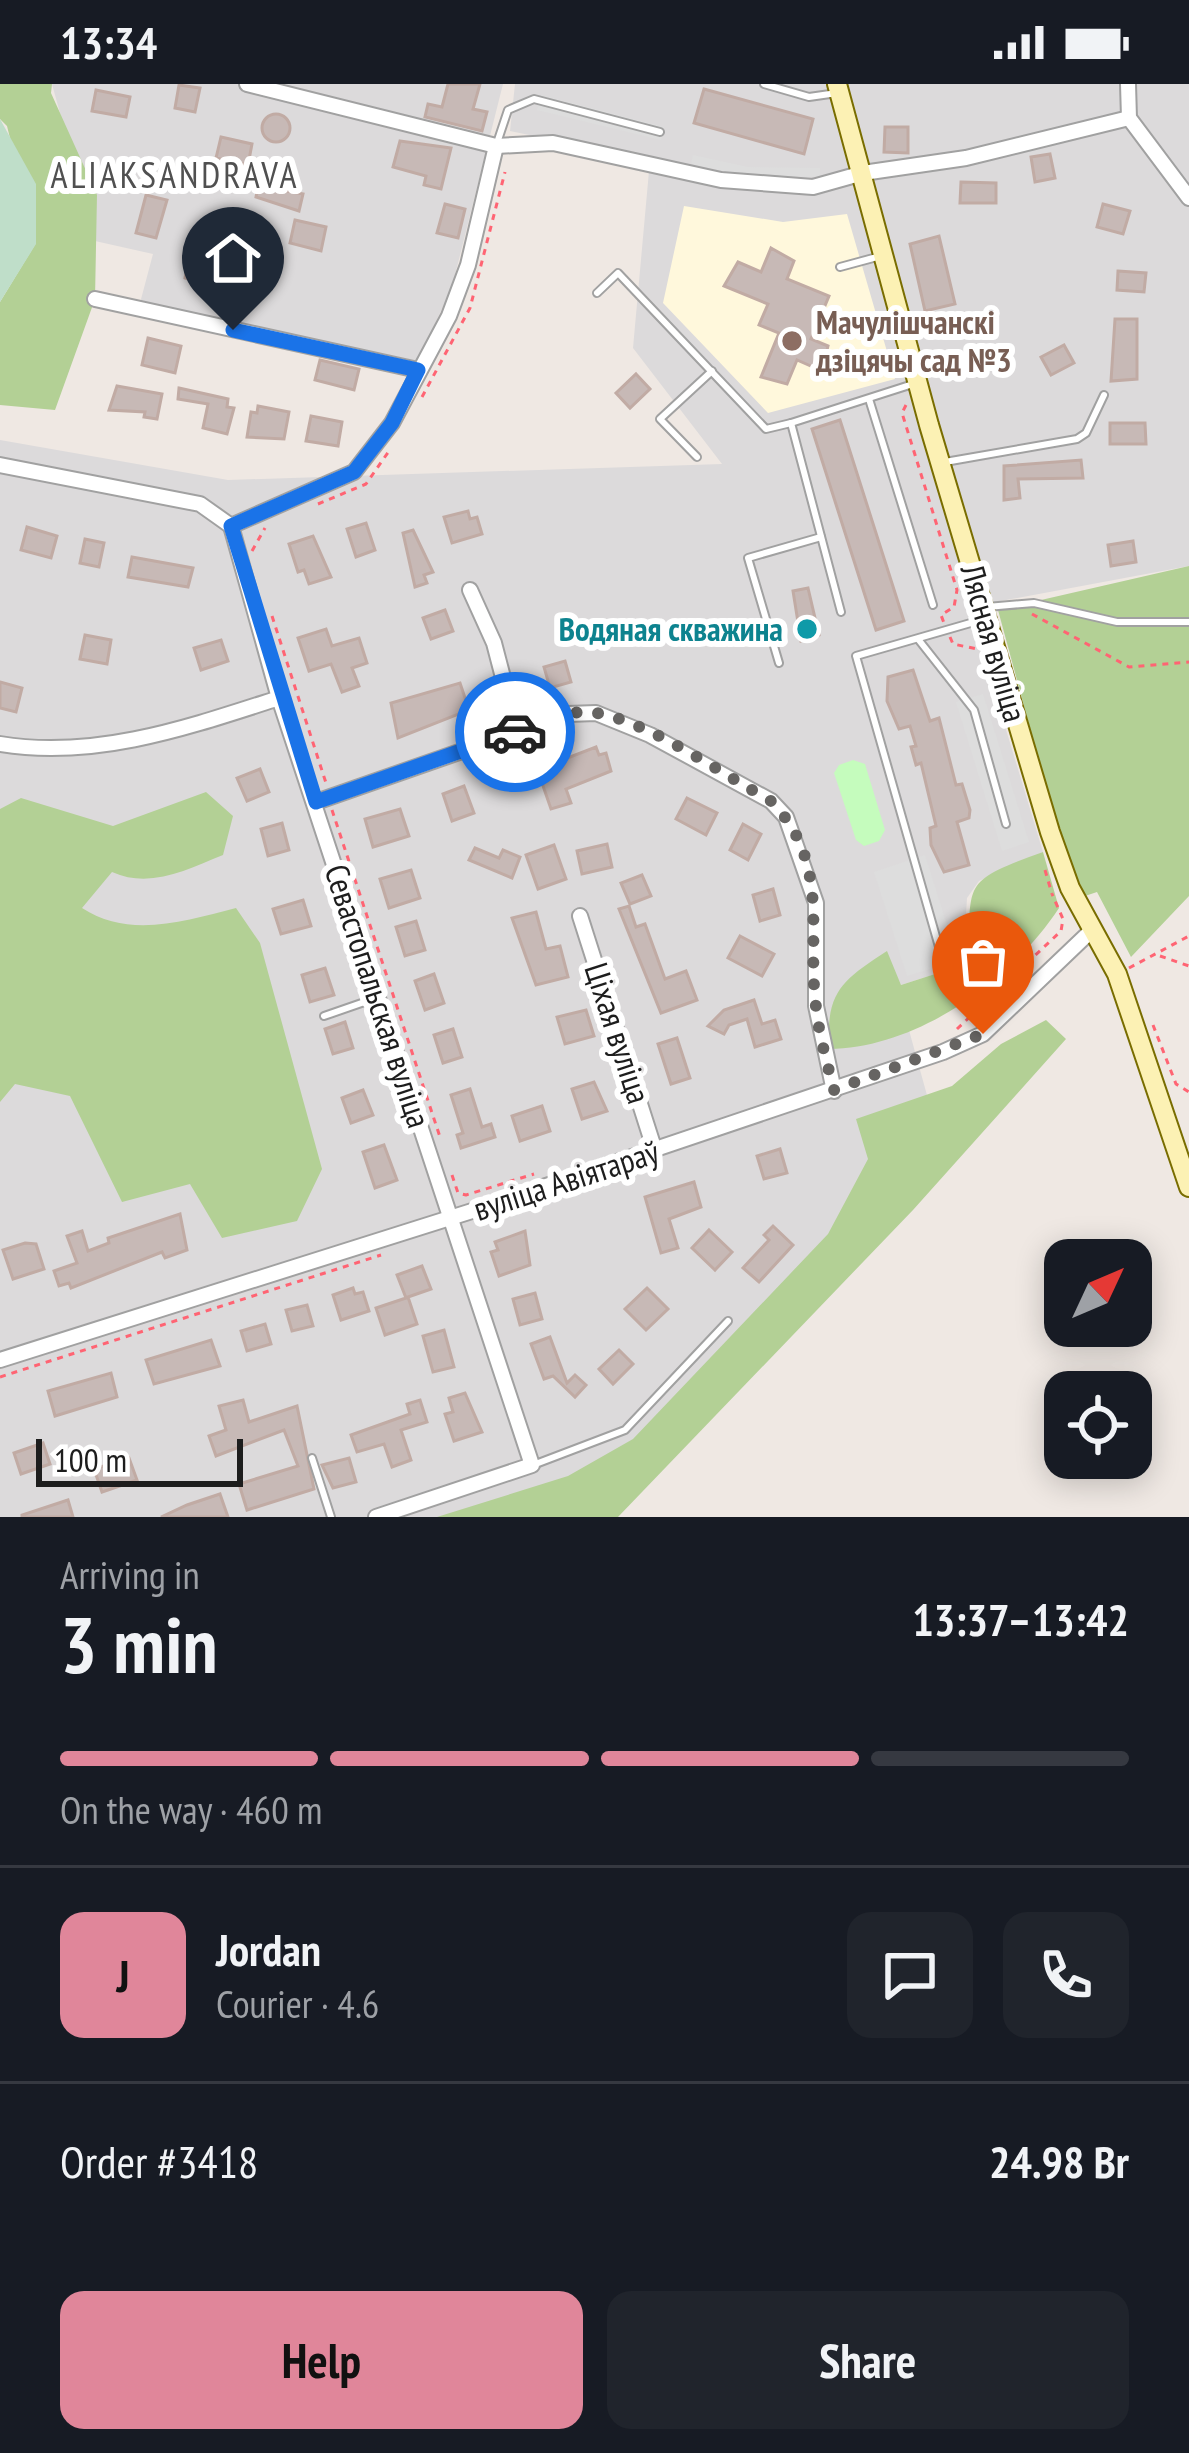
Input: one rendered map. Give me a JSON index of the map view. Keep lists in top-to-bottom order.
{
  "streets": {
    "main road": ["Лясная вуліца"],
    "street": ["Севастопальская вуліца", "Ціхая вуліца", "вуліца Авіятараў"]
  },
  "crossings": [
    ["Лясная вуліца", "вуліца Авіятараў"],
    ["Севастопальская вуліца", "вуліца Авіятараў"],
    ["Ціхая вуліца", "вуліца Авіятараў"]
  ],
  "districts": ["ALIAKSANDRAVA"],
  "places": ["Мачулішчанскі дзіцячы сад №3", "Водяная скважина"],
  "scale_bar": "100 m",
  "north": "top right",
  "page": {
    "status": "13:34",
    "scale": "100 m",
    "heading": ["3 min", "Arriving in", "13:37–13:42"],
    "panel": [
      "Jordan",
      "Courier · 4.6",
      "Order #3418",
      "24.98 Br"
    ],
    "bar": "On the way · 460 m",
    "round": "J",
    "buttons": ["Help", "Share"]
  }
}
